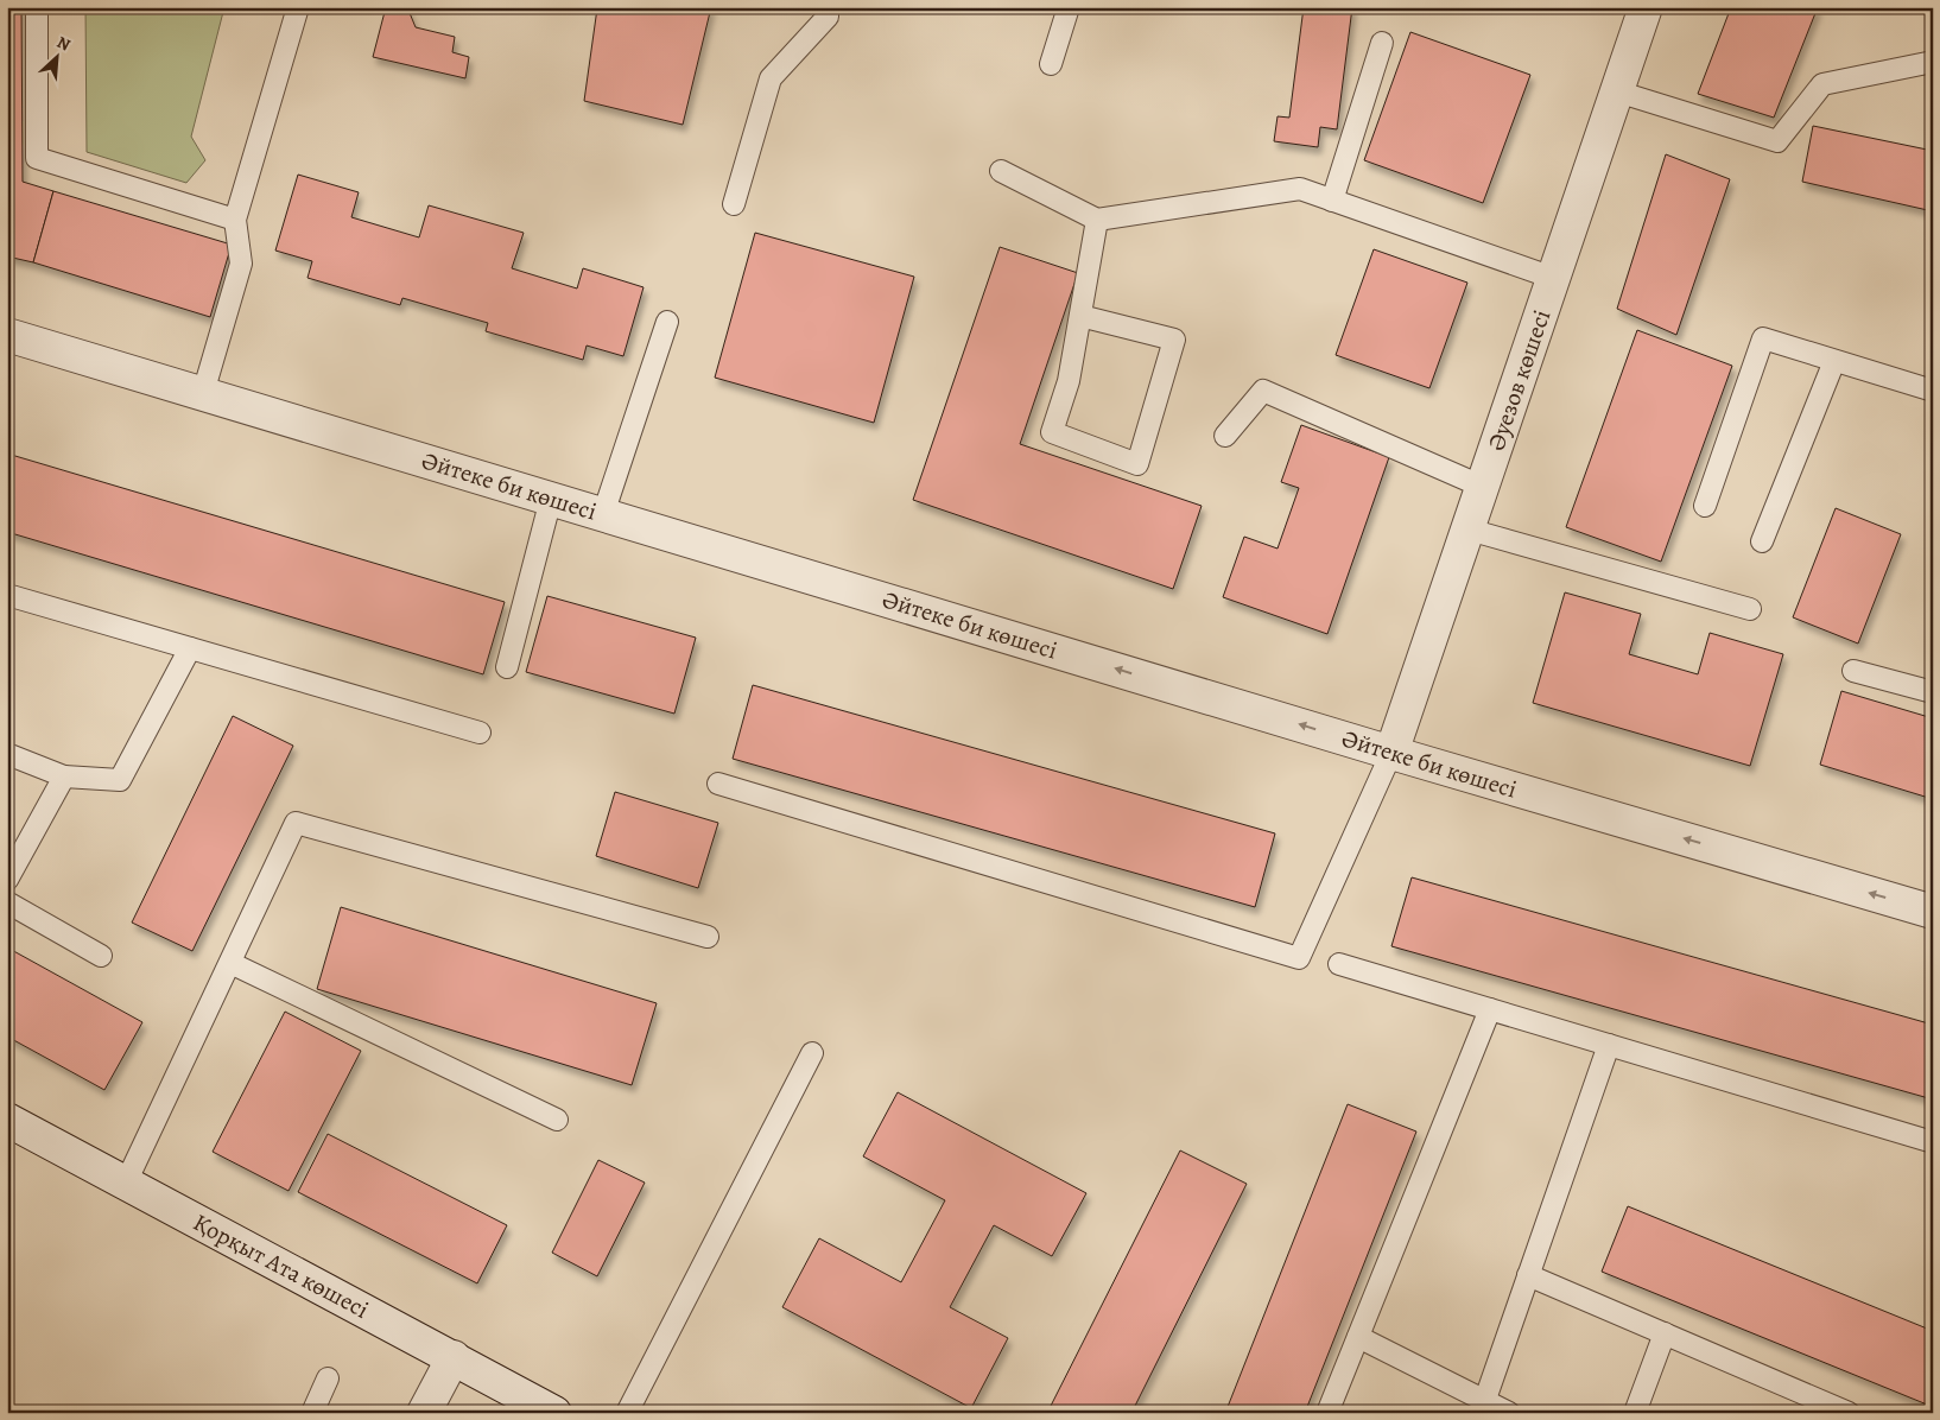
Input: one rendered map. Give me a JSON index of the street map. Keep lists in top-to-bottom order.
{
  "streets": {
    "street": ["Әуезов көшесі", "Әйтеке би көшесі", "Қорқыт Ата көшесі"]
  },
  "crossings": [
    ["Әуезов көшесі", "Әйтеке би көшесі"]
  ],
  "one_way": ["Әйтеке би көшесі"],
  "north": "top right"
}
